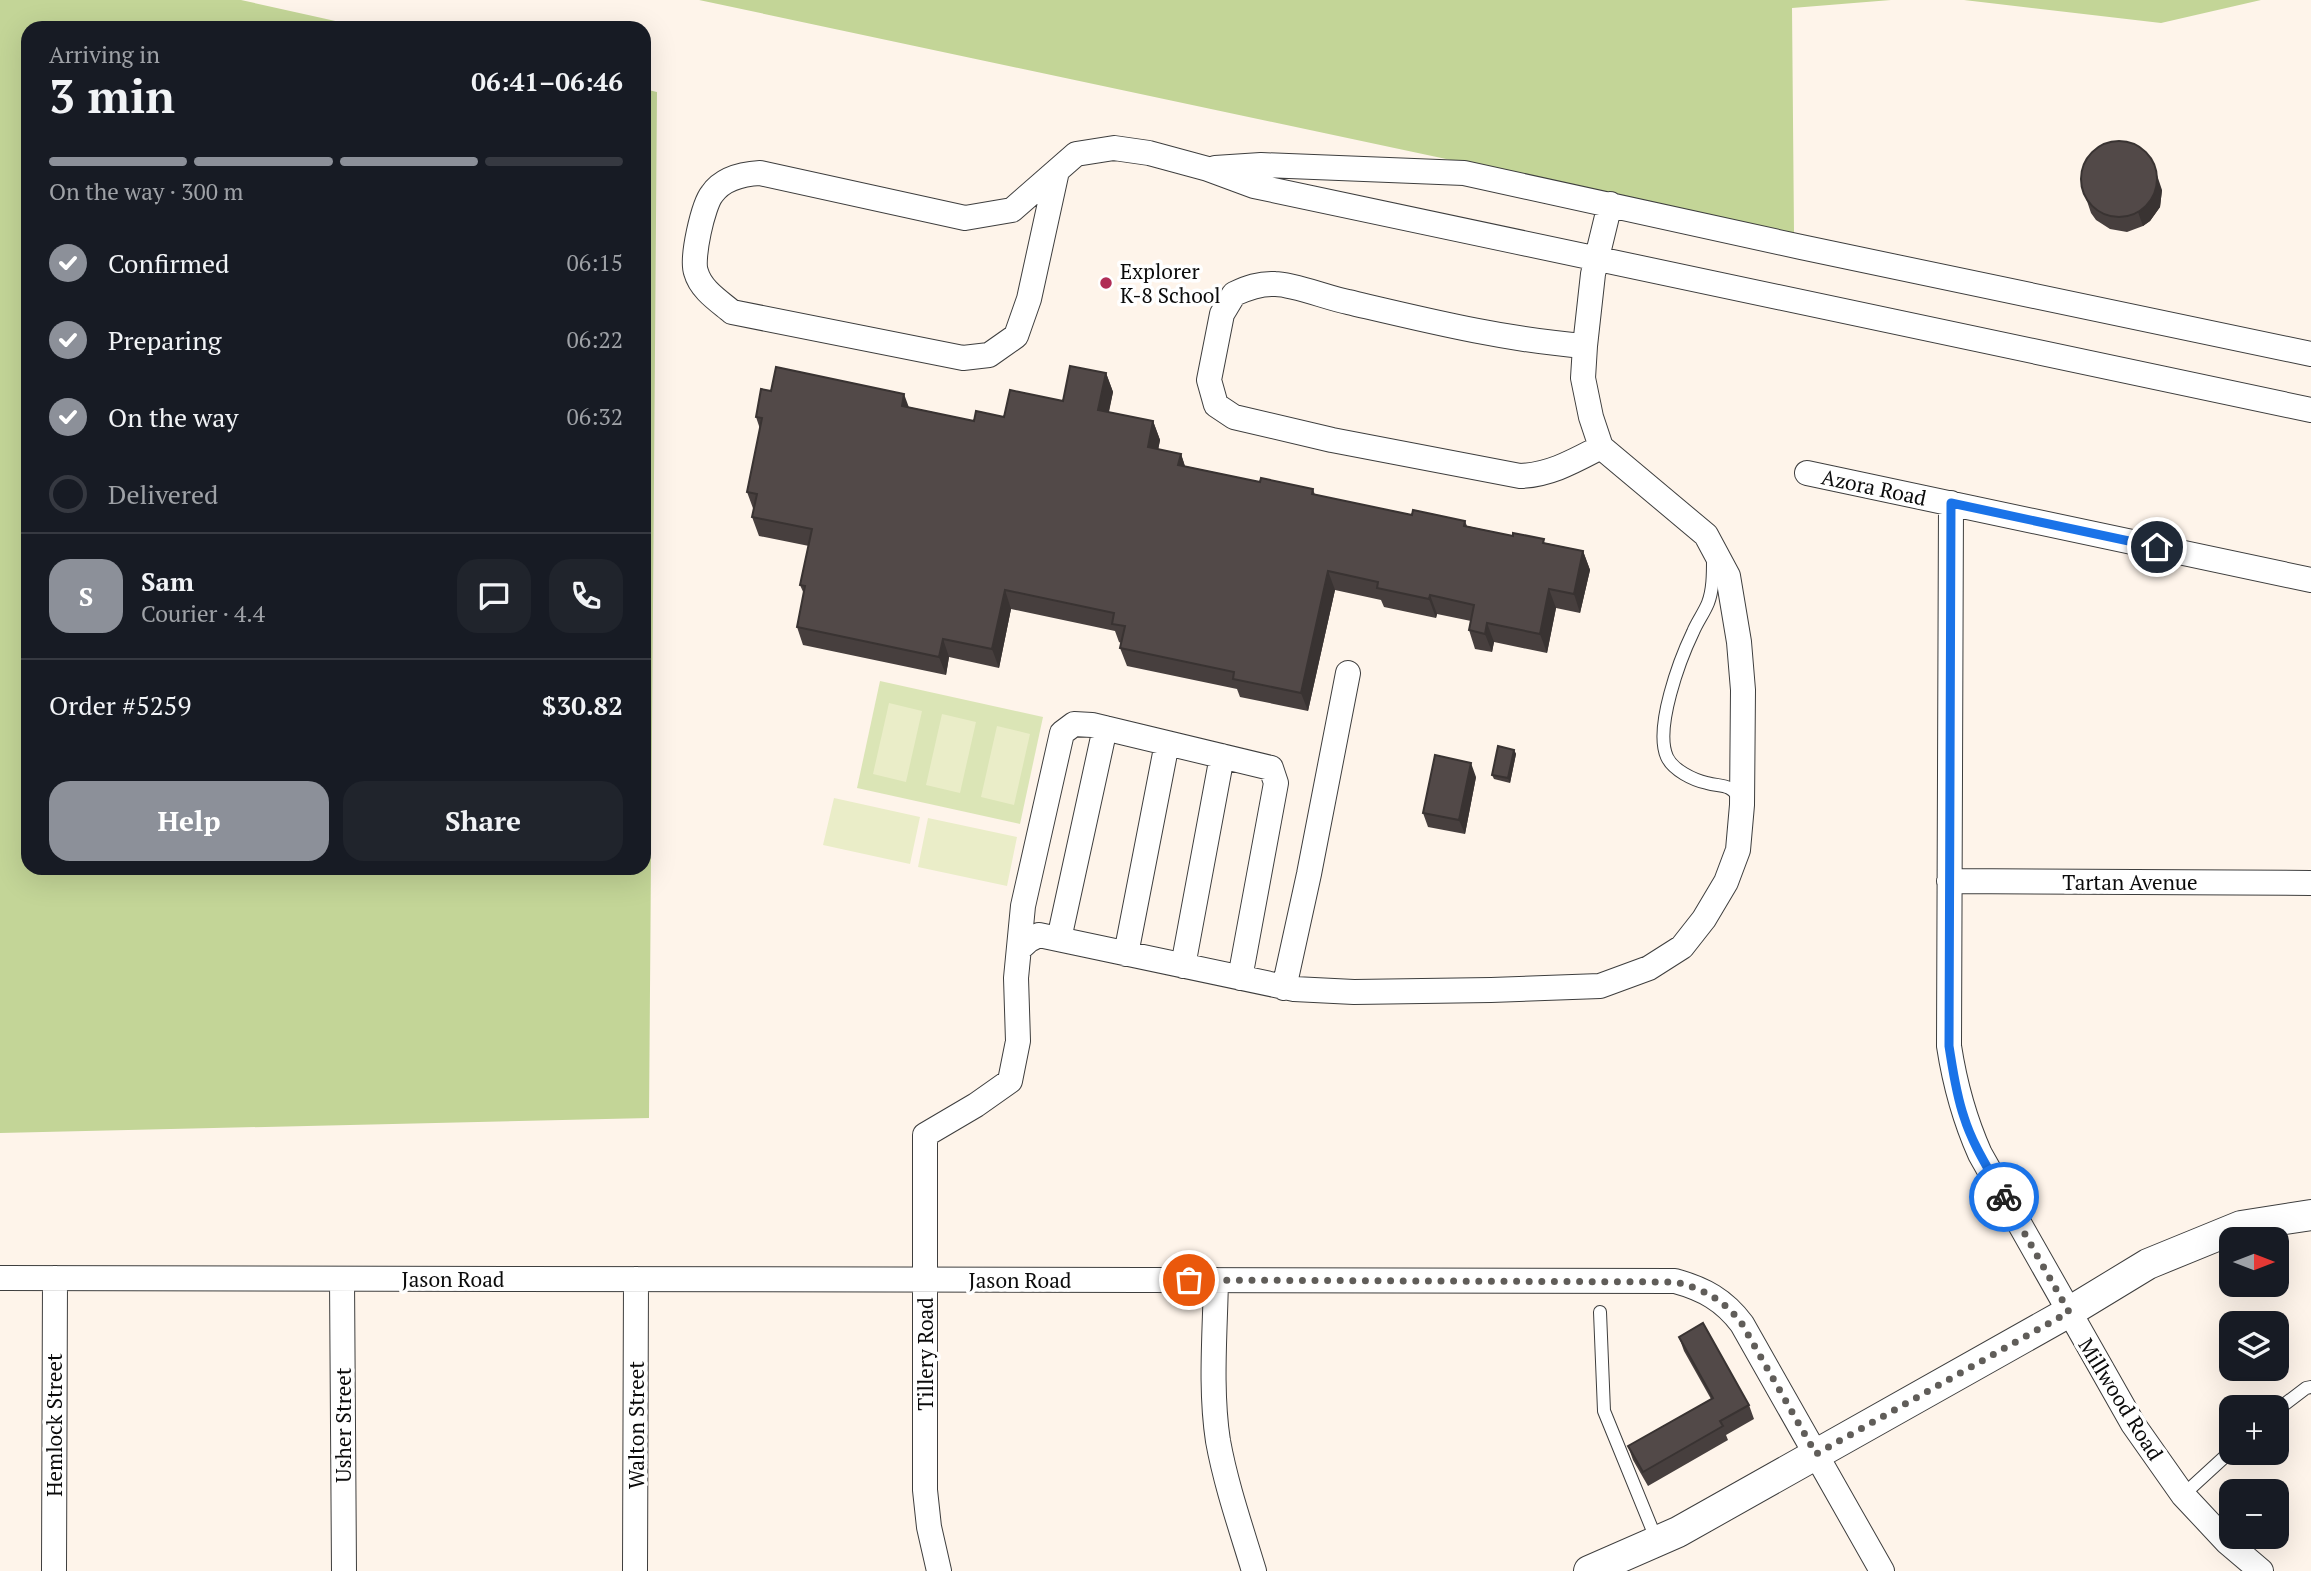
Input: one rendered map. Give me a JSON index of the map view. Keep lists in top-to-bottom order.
{
  "streets": {
    "street": [
      "Azora Road",
      "Tartan Avenue",
      "Jason Road",
      "Tillery Road",
      "Millwood Road",
      "Hemlock Street",
      "Usher Street",
      "Walton Street"
    ]
  },
  "crossings": [
    ["Azora Road", "Millwood Road"],
    ["Tartan Avenue", "Millwood Road"],
    ["Jason Road", "Tillery Road"],
    ["Jason Road", "Hemlock Street"],
    ["Jason Road", "Usher Street"],
    ["Jason Road", "Walton Street"]
  ],
  "places": ["Explorer K-8 School"],
  "north": "right",
  "page": {
    "heading": ["3 min", "Arriving in", "06:41–06:46"],
    "panel": [
      "Sam",
      "Courier · 4.4",
      "Order #5259",
      "$30.82"
    ],
    "bar": "On the way · 300 m",
    "list": [
      ["Confirmed", "06:15"],
      ["Preparing", "06:22"],
      ["On the way", "06:32"],
      "Delivered"
    ],
    "round": "S",
    "buttons": ["Help", "Share"],
    "map_buttons": ["+", "−"]
  }
}
